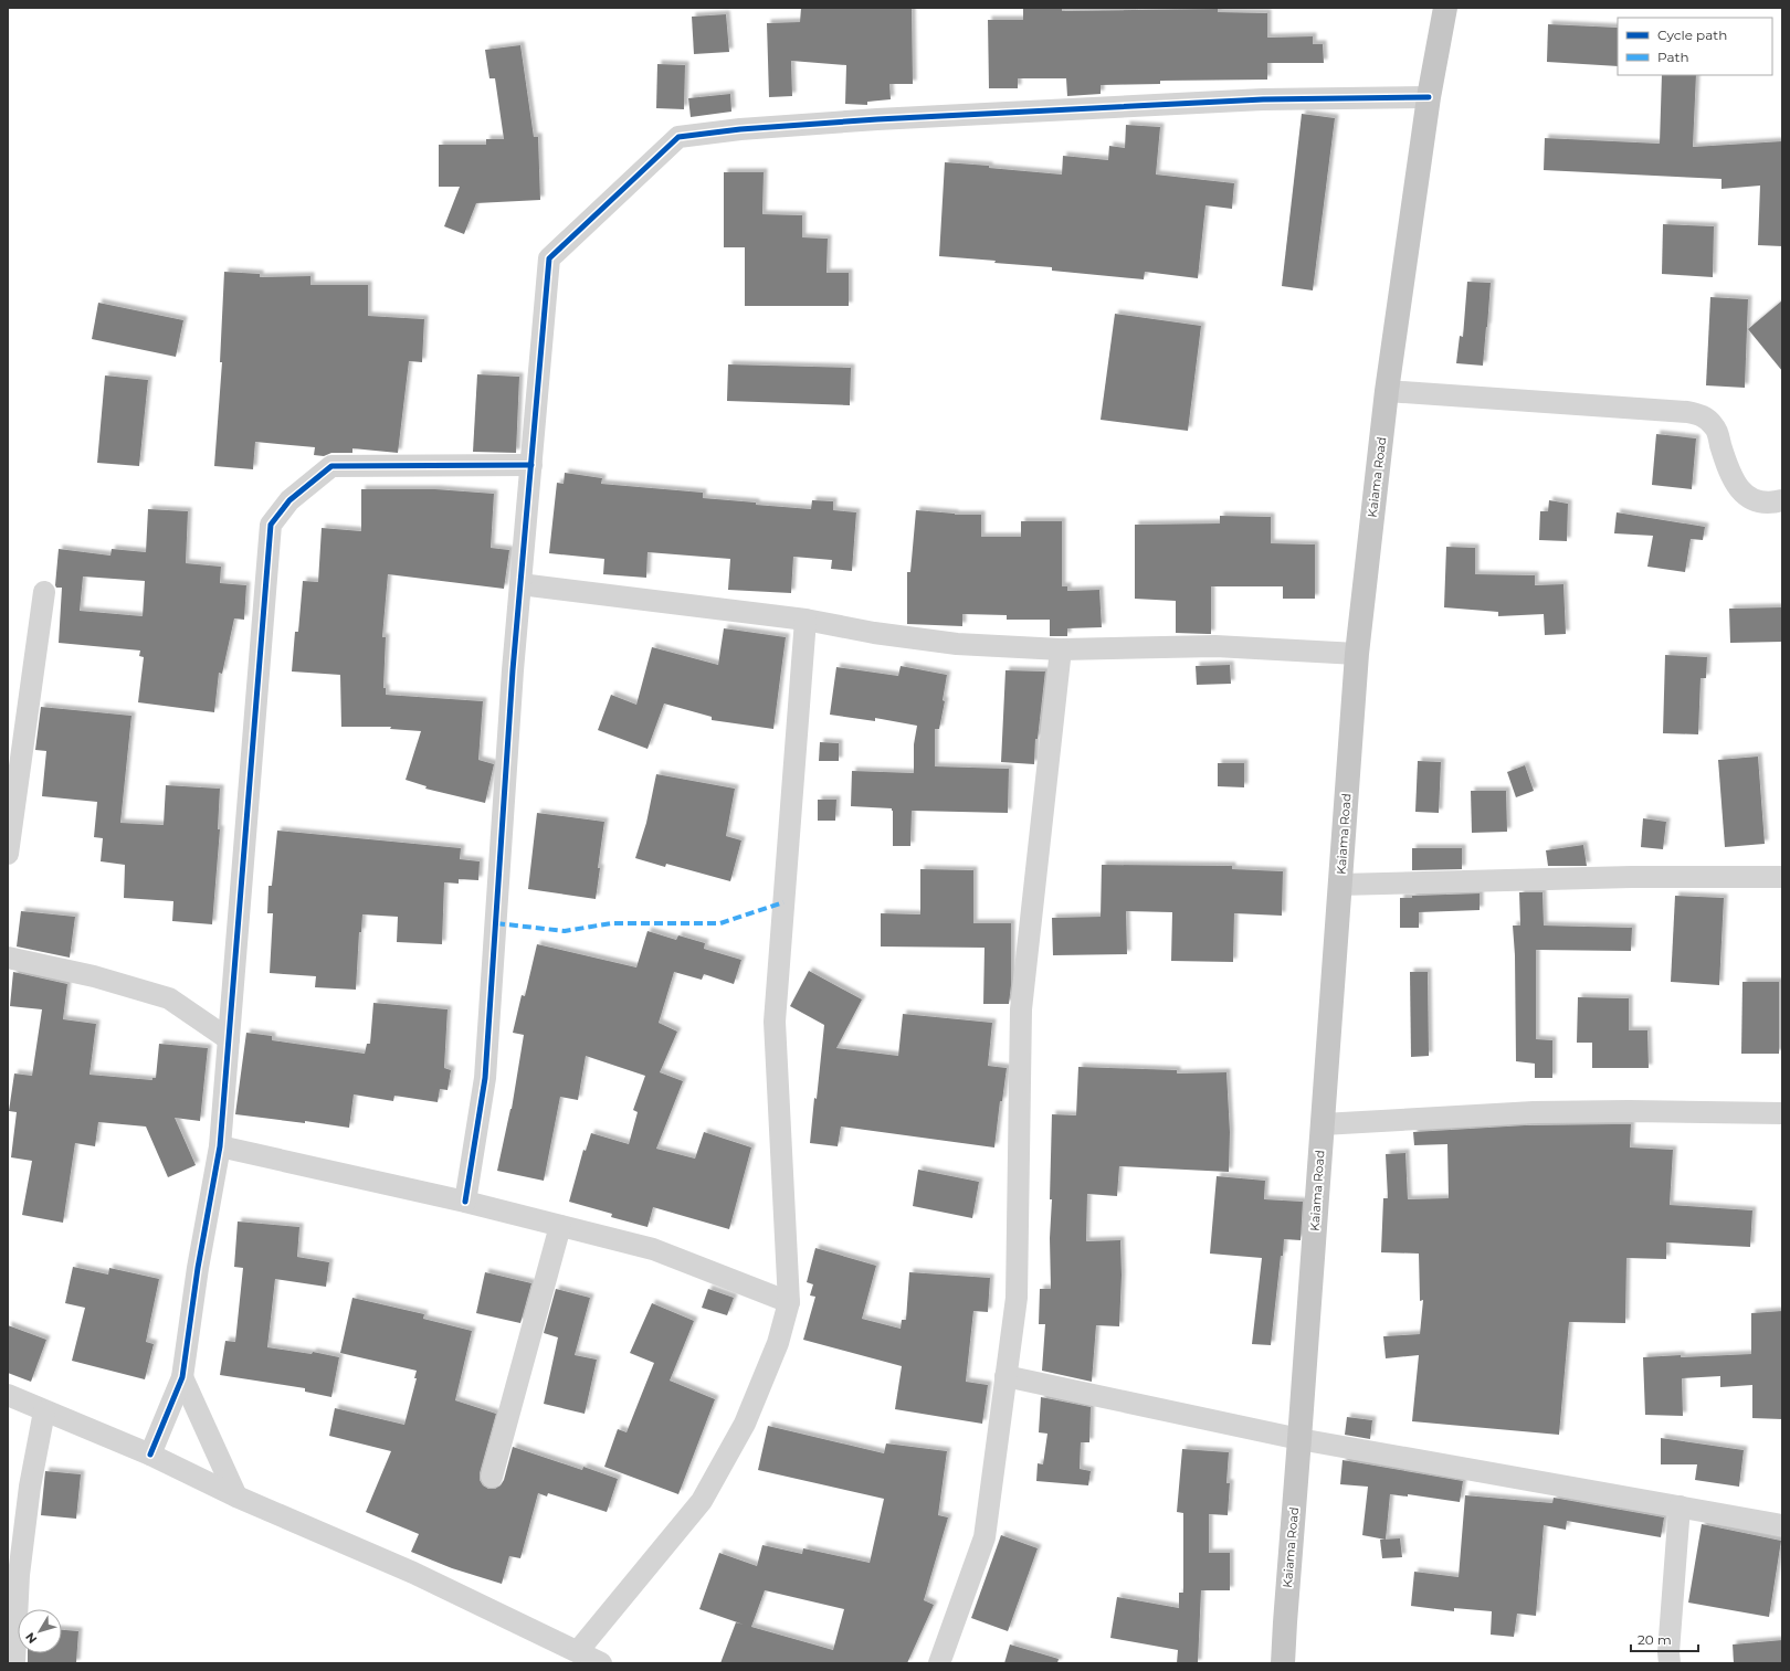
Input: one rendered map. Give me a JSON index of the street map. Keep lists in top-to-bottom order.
{
  "streets": {
    "highway": ["Kaiama Road"]
  },
  "legend": ["Cycle path", "Path"],
  "scale_bar": "20 m",
  "north": "bottom left"
}
